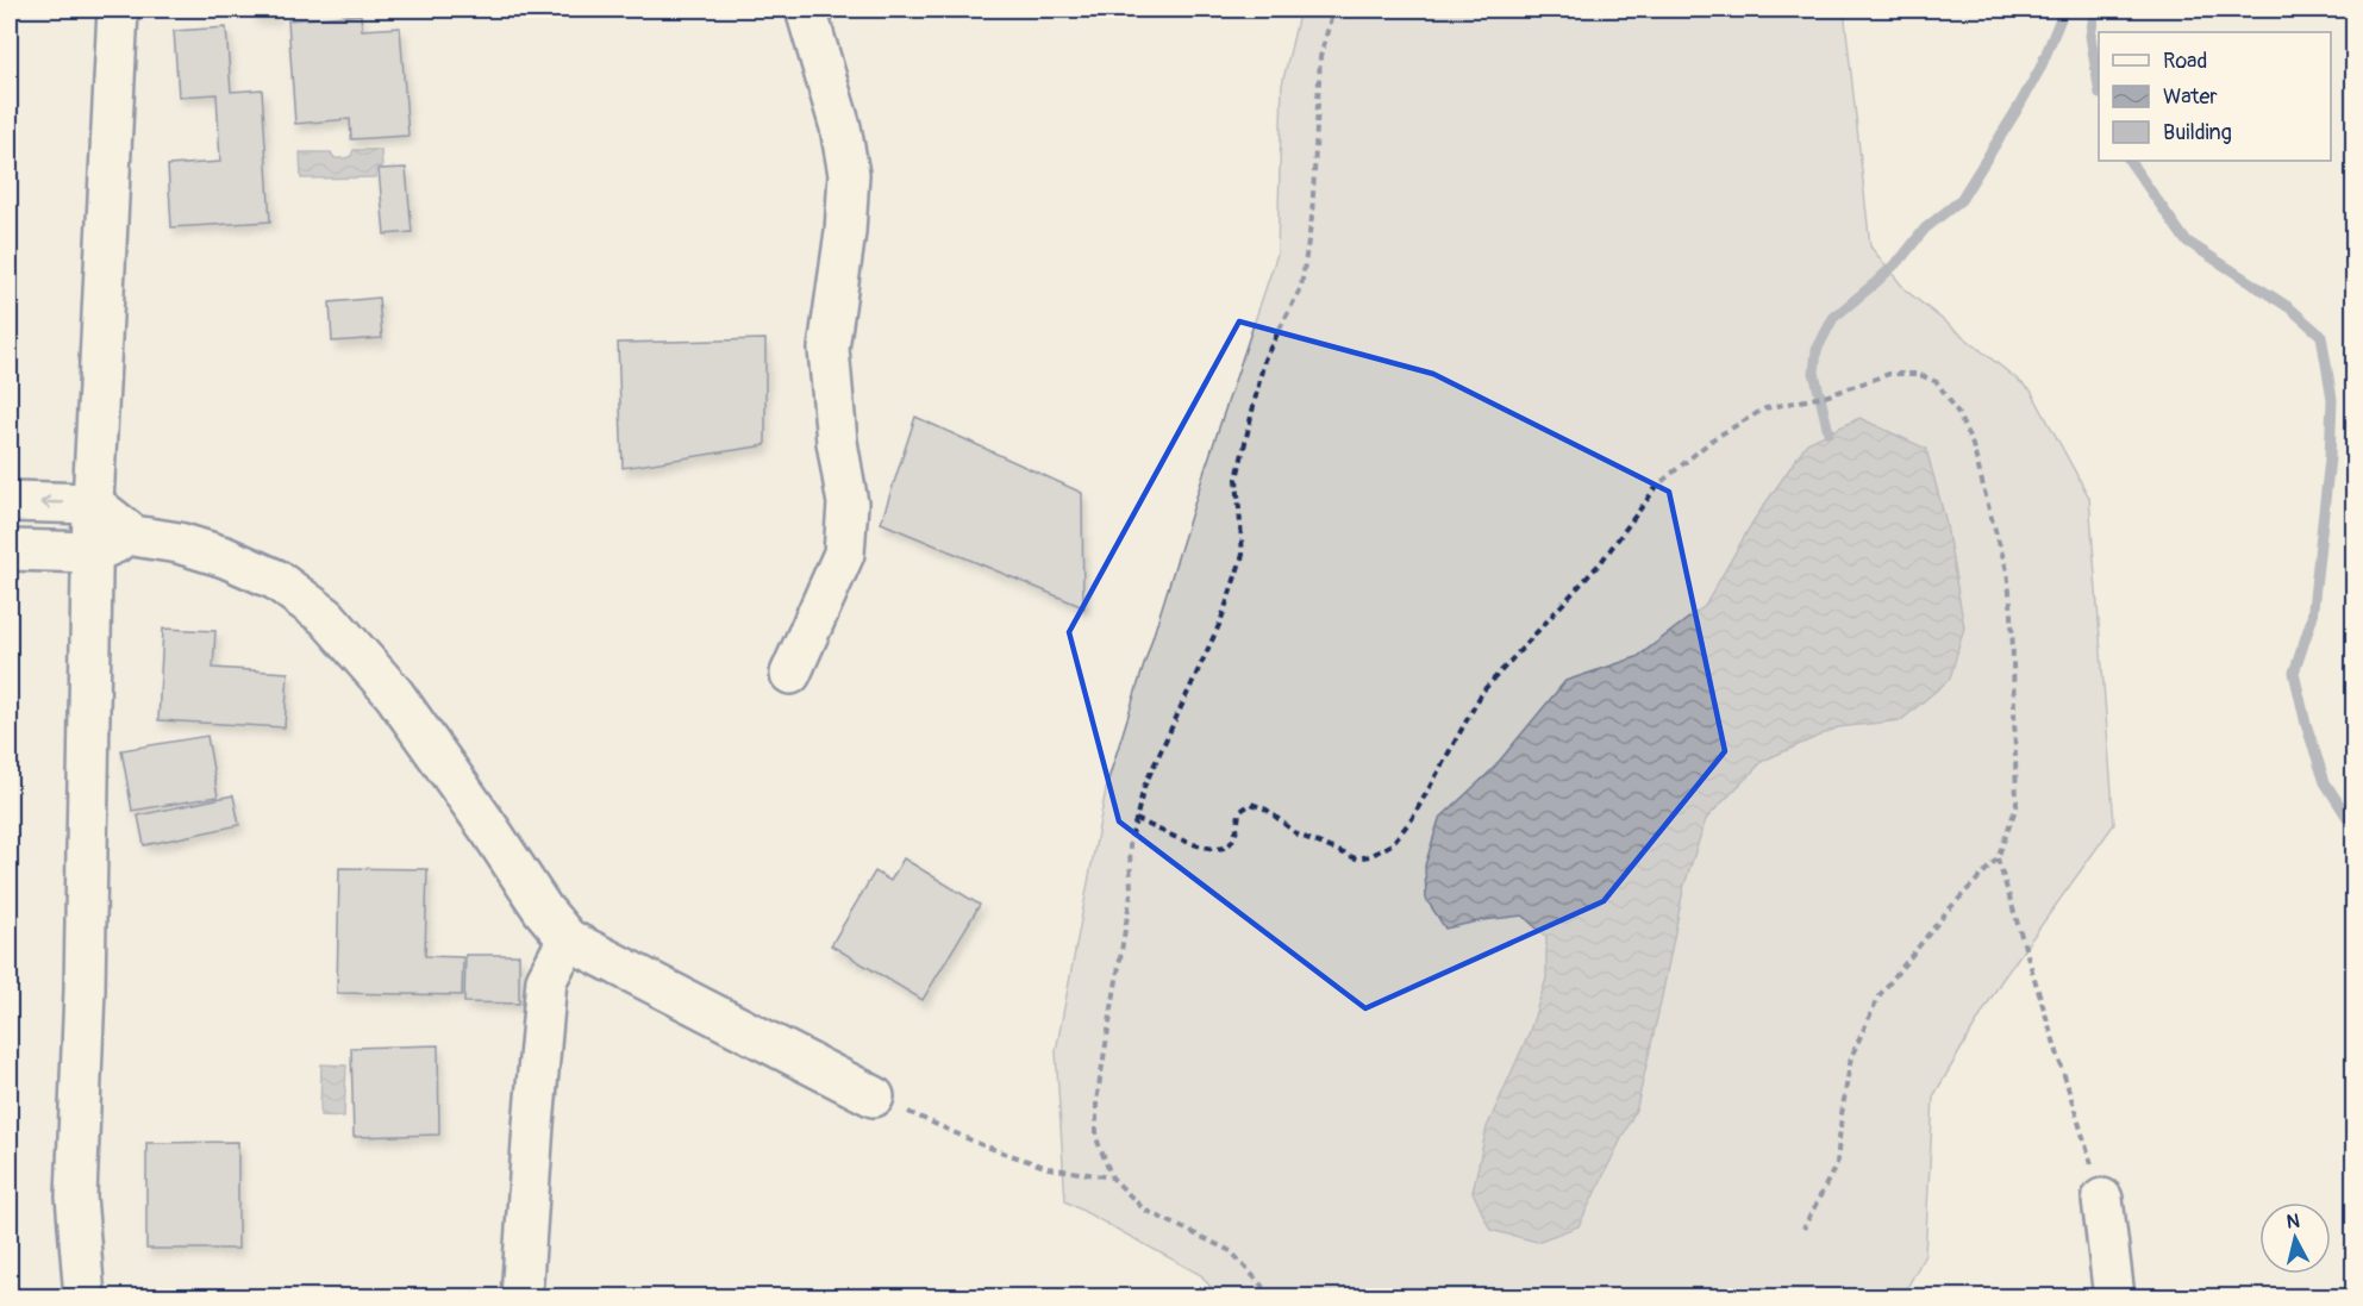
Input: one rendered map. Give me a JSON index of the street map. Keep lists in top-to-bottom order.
{
  "legend": ["Road", "Water", "Building"],
  "north": "top"
}
